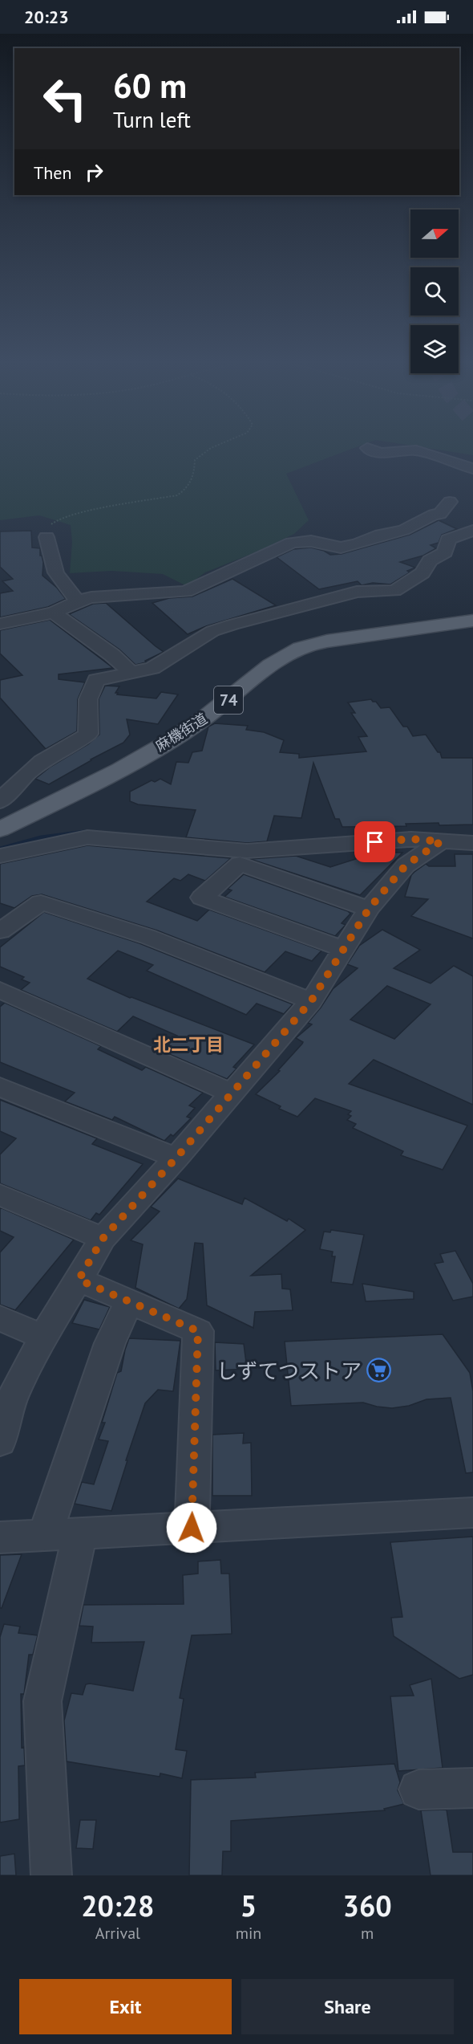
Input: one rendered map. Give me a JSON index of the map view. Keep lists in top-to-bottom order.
{
  "streets": {
    "main road": ["74", "麻機街道"]
  },
  "districts": ["北二丁目"],
  "places": {
    "supermarket": ["しずてつストア"]
  },
  "north": "right",
  "page": {
    "status": "20:23",
    "turn": ["60 m", "Turn left"],
    "then": "Then",
    "eta": [
      "20:28",
      "Arrival",
      "5",
      "min",
      "360",
      "m"
    ],
    "buttons": ["Exit", "Share"]
  }
}
